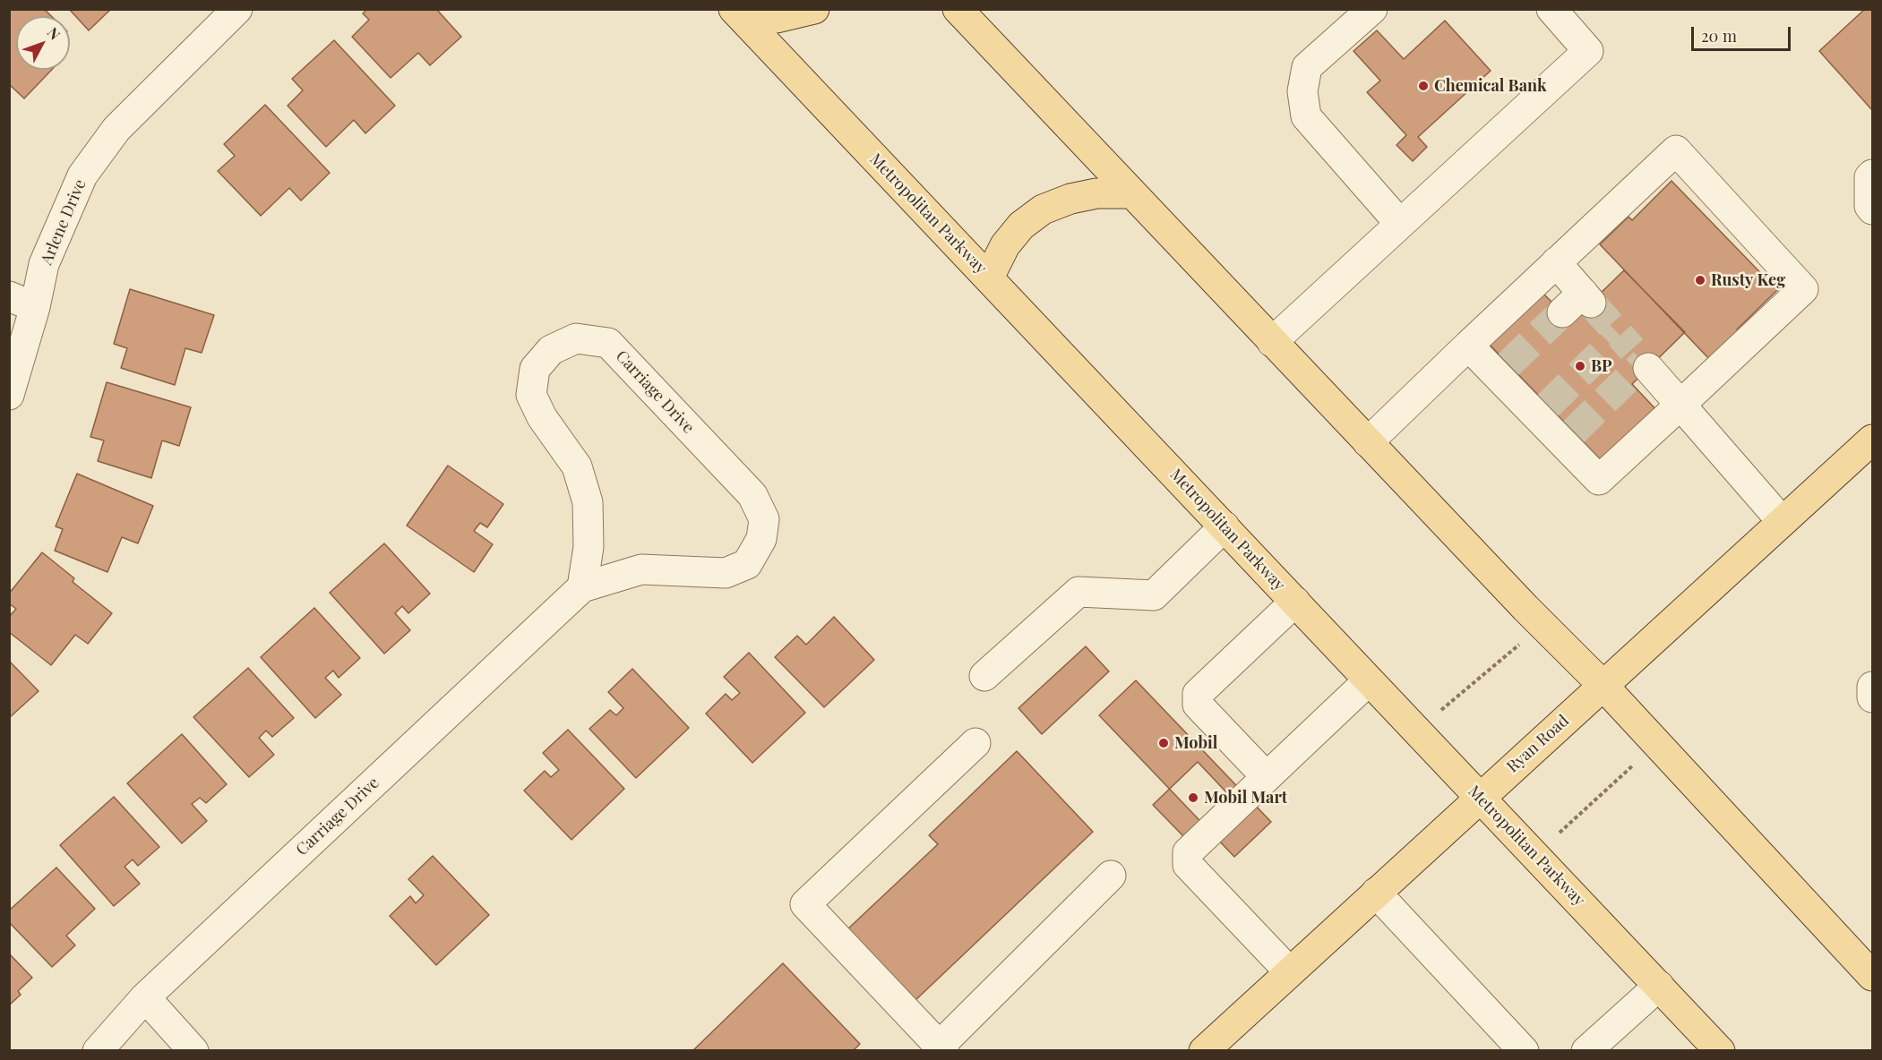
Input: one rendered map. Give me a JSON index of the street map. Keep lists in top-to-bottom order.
{
  "streets": {
    "main road": ["Metropolitan Parkway", "Ryan Road"],
    "street": ["Arlene Drive", "Carriage Drive"]
  },
  "crossings": [
    ["Metropolitan Parkway", "Ryan Road"]
  ],
  "places": [
    "Chemical Bank",
    "Rusty Keg",
    "BP",
    "Mobil",
    "Mobil Mart"
  ],
  "scale_bar": "20 m",
  "north": "top right"
}
